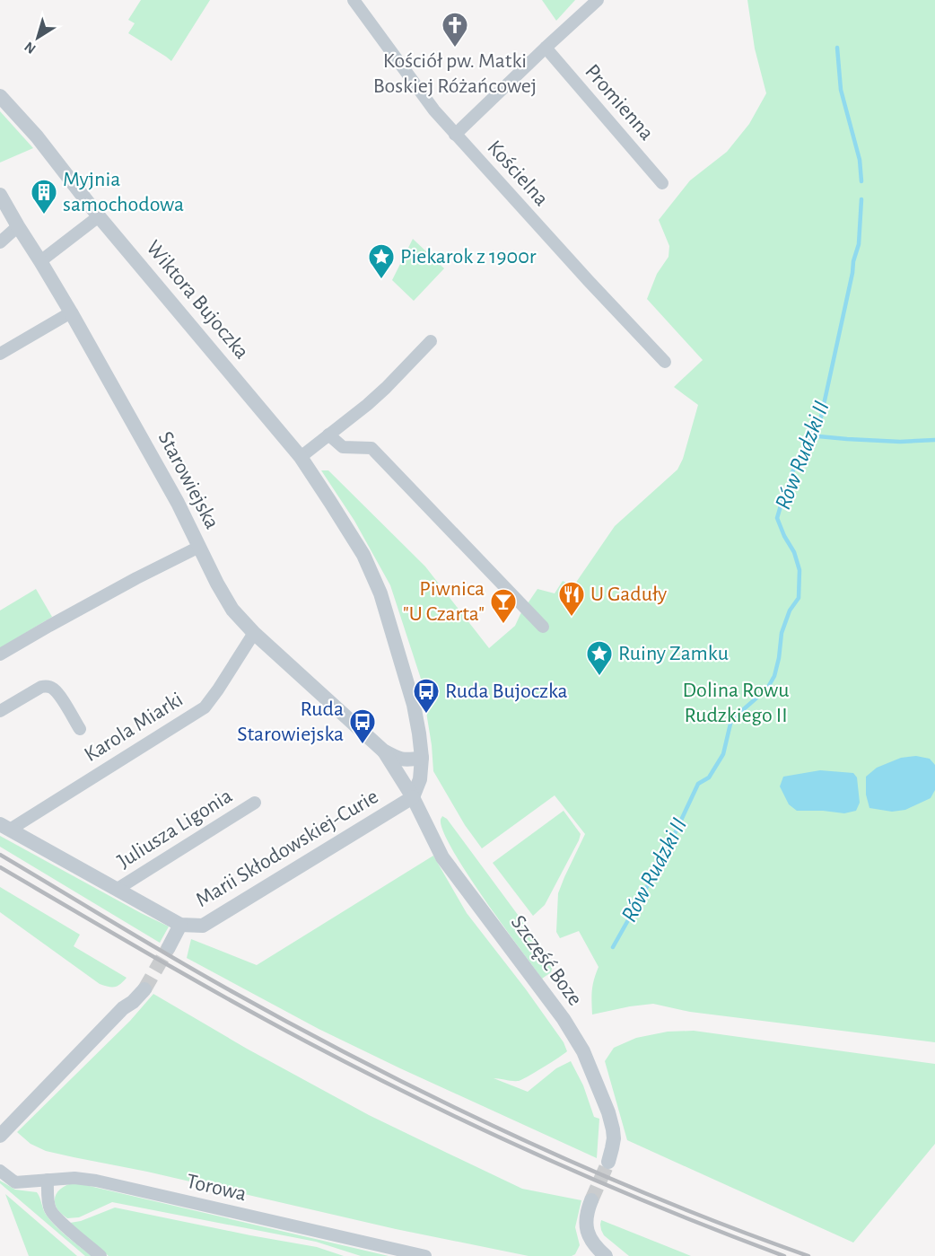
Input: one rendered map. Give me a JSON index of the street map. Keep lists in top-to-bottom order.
{
  "streets": {
    "street": [
      "Promienna",
      "Kościelna",
      "Wiktora Bujoczka",
      "Starowiejska",
      "Karola Miarki",
      "Juliusza Ligonia",
      "Marii Skłodowskiej-Curie",
      "Szczęść Boze",
      "Torowa"
    ]
  },
  "crossings": [
    ["Wiktora Bujoczka", "Starowiejska"],
    ["Wiktora Bujoczka", "Marii Skłodowskiej-Curie"],
    ["Wiktora Bujoczka", "Szczęść Boze"],
    ["Starowiejska", "Karola Miarki"],
    ["Starowiejska", "Marii Skłodowskiej-Curie"],
    ["Starowiejska", "Szczęść Boze"],
    ["Marii Skłodowskiej-Curie", "Szczęść Boze"]
  ],
  "water": ["Rów Rudzki II"],
  "parks": ["Dolina Rowu Rudzkiego II"],
  "places": {
    "church": ["Kościół pw. Matki Boskiej Różańcowej"],
    "building": ["Myjnia samochodowa"],
    "place": ["Piekarok z 1900r", "Ruiny Zamku"],
    "restaurant": ["U Gaduły"],
    "bar": ["Piwnica \"U Czarta\""],
    "bus stop": ["Ruda Bujoczka", "Ruda Starowiejska"]
  },
  "north": "bottom left"
}
